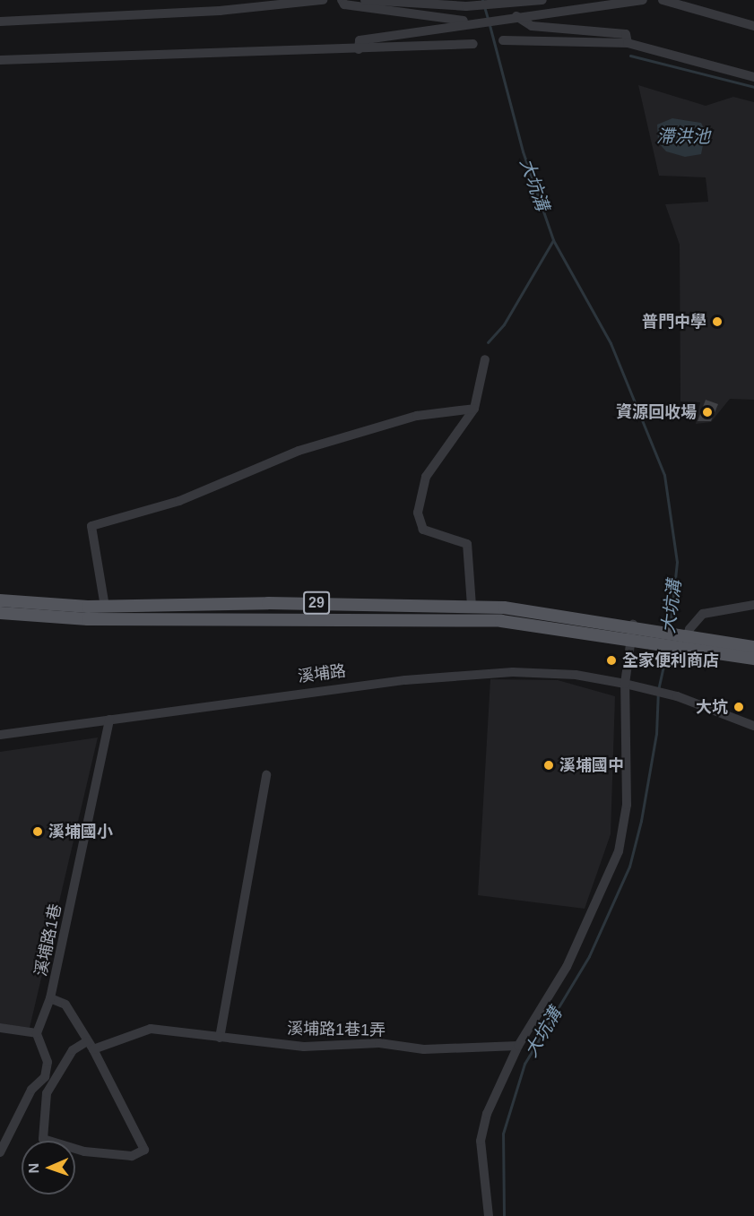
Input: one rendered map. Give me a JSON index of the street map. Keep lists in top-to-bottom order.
{
  "streets": {
    "main road": ["29"],
    "street": ["溪埔路", "溪埔路1巷", "溪埔路1巷1弄"]
  },
  "crossings": [
    ["溪埔路", "溪埔路1巷"]
  ],
  "water": ["滯洪池", "大坑溝"],
  "places": [
    "普門中學",
    "資源回收場",
    "全家便利商店",
    "大坑",
    "溪埔國中",
    "溪埔國小"
  ],
  "north": "left"
}
